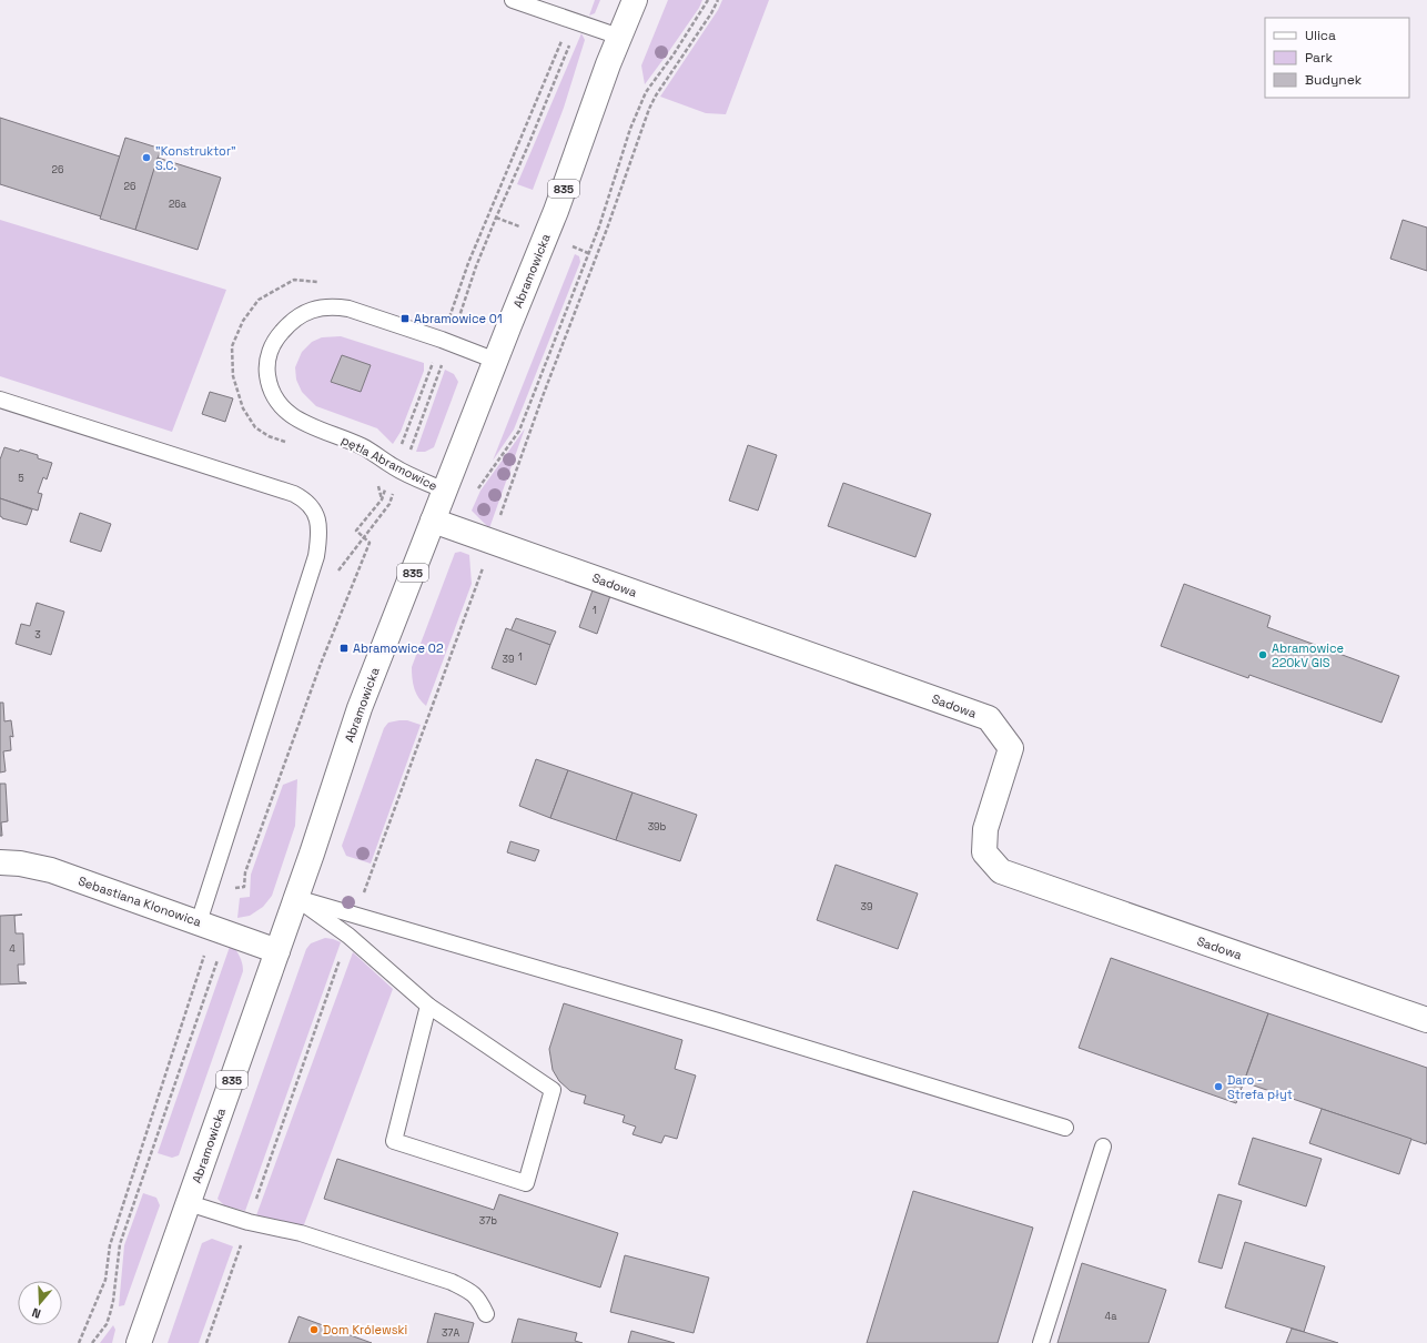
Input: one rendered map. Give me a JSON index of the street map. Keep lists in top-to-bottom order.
{
  "streets": {
    "street": [
      "835",
      "Abramowicka",
      "Sadowa",
      "Sebastiana Klonowica"
    ],
    "lane": ["pętla Abramowice"]
  },
  "crossings": [
    ["Abramowicka", "pętla Abramowice"],
    ["Abramowicka", "Sadowa"],
    ["Abramowicka", "Sebastiana Klonowica"]
  ],
  "places": {
    "other": [
      "\"Konstruktor\" S.C.",
      "Abramowice 220kV GIS",
      "Daro - Strefa płyt",
      "Dom Królewski"
    ],
    "transit": ["Abramowice 01", "Abramowice 02"]
  },
  "house_numbers": [
    "26",
    "26",
    "26a",
    "5",
    "1",
    "3",
    "1",
    "39",
    "39b",
    "39",
    "4",
    "37b",
    "4a",
    "37A"
  ],
  "legend": ["Ulica", "Park", "Budynek"],
  "north": "bottom"
}
